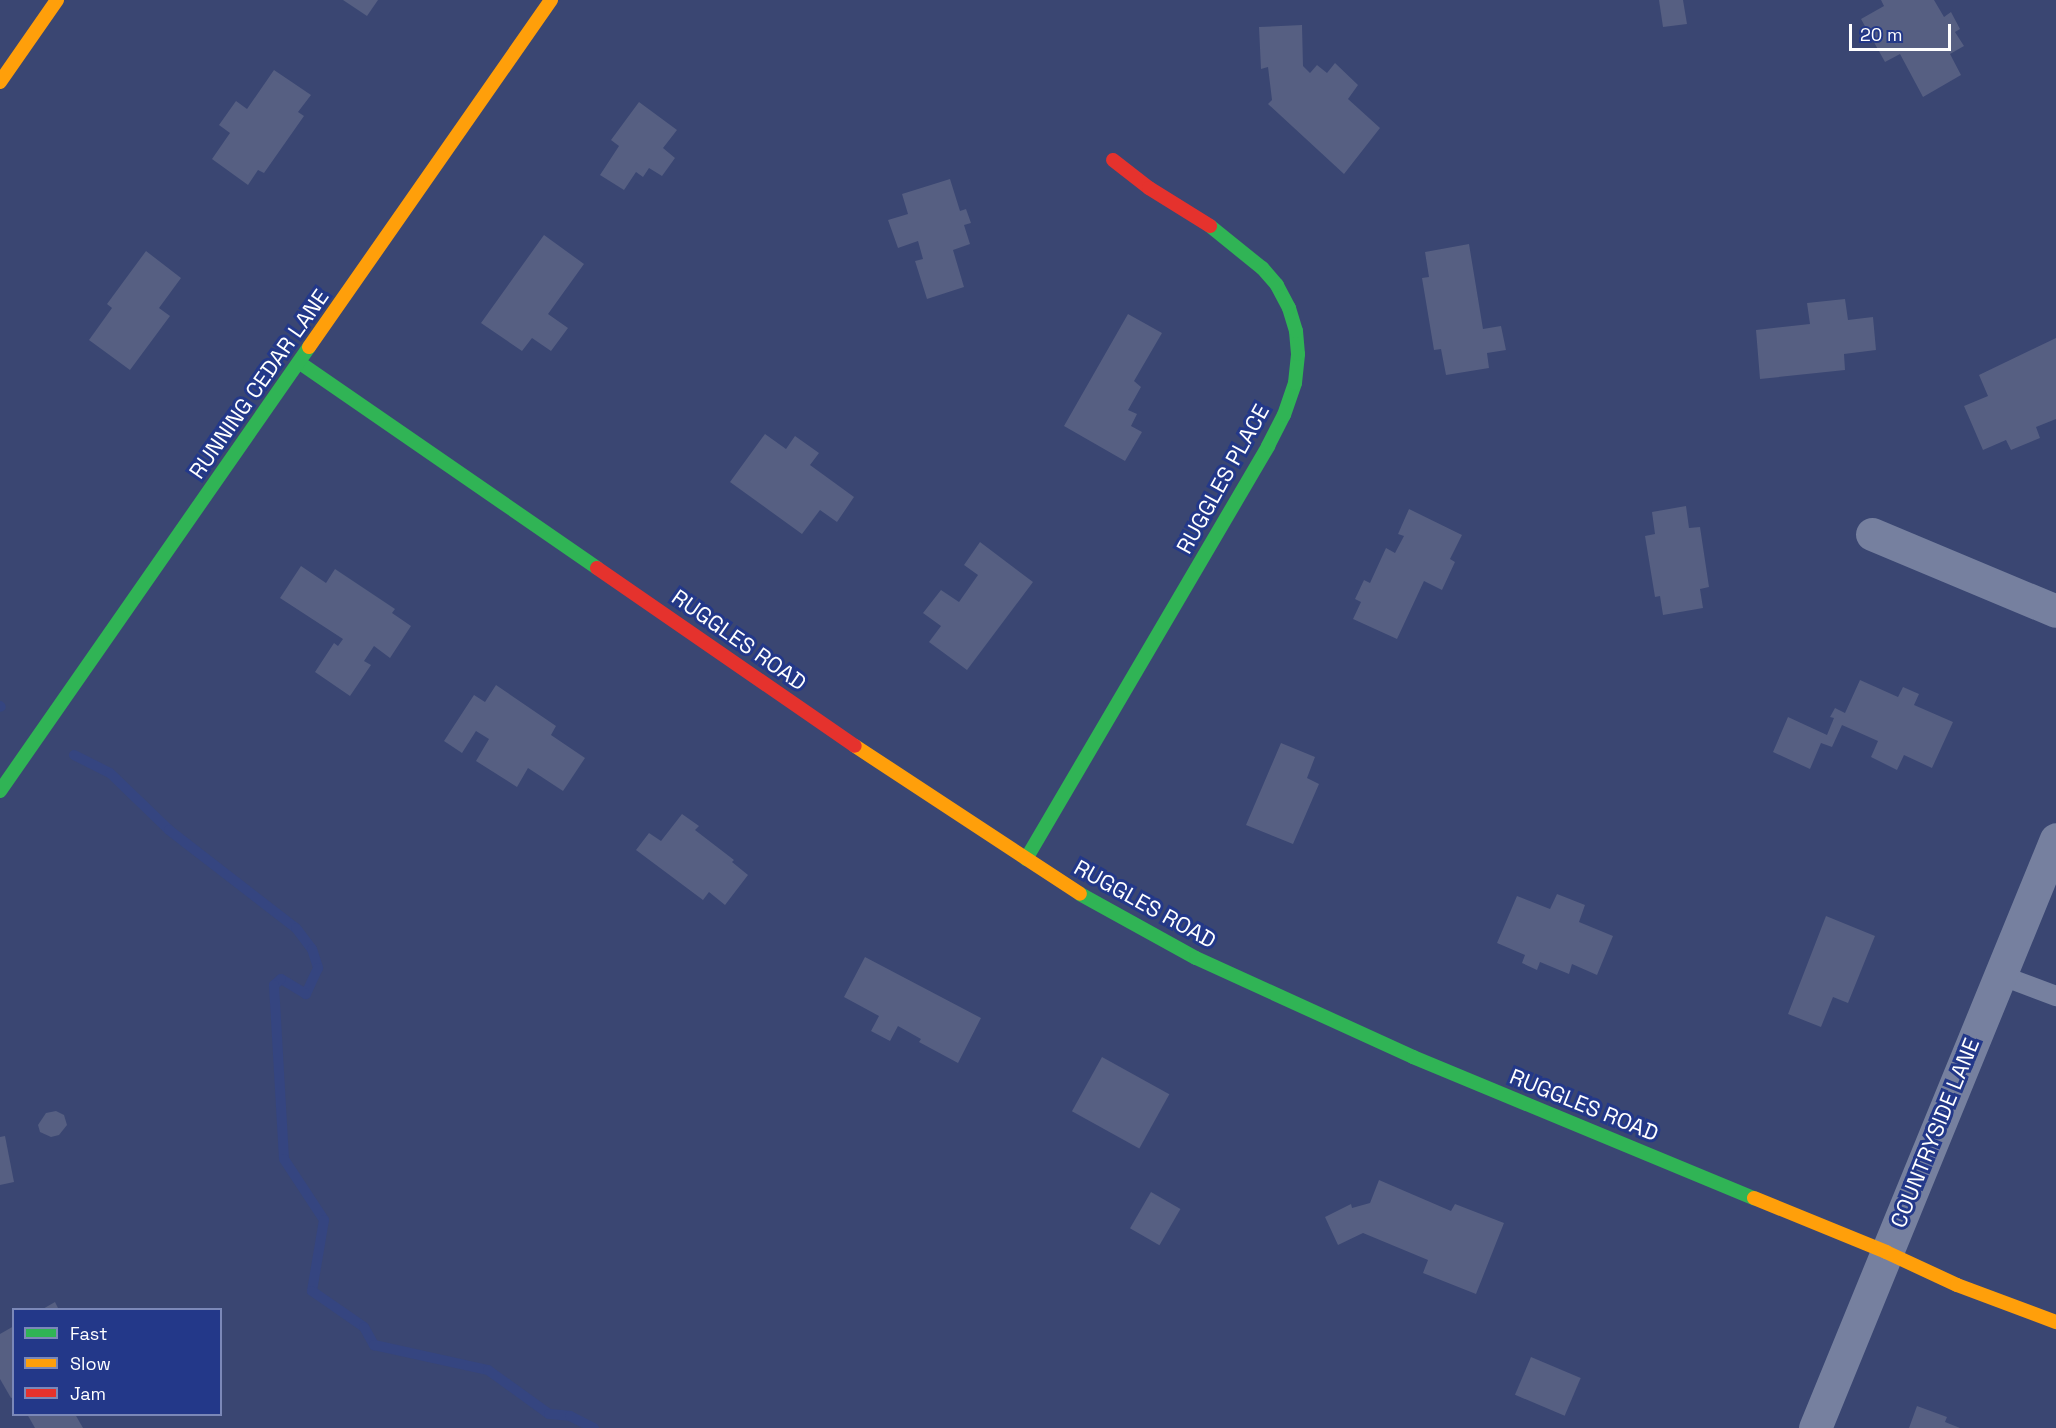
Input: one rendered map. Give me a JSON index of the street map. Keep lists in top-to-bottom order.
{
  "streets": {
    "main road": ["RUNNING CEDAR LANE", "RUGGLES PLACE", "RUGGLES ROAD"],
    "street": ["COUNTRYSIDE LANE"]
  },
  "crossings": [
    ["RUNNING CEDAR LANE", "RUGGLES ROAD"],
    ["RUGGLES PLACE", "RUGGLES ROAD"],
    ["RUGGLES ROAD", "COUNTRYSIDE LANE"]
  ],
  "legend": ["Fast", "Slow", "Jam"],
  "scale_bar": "20 m"
}
